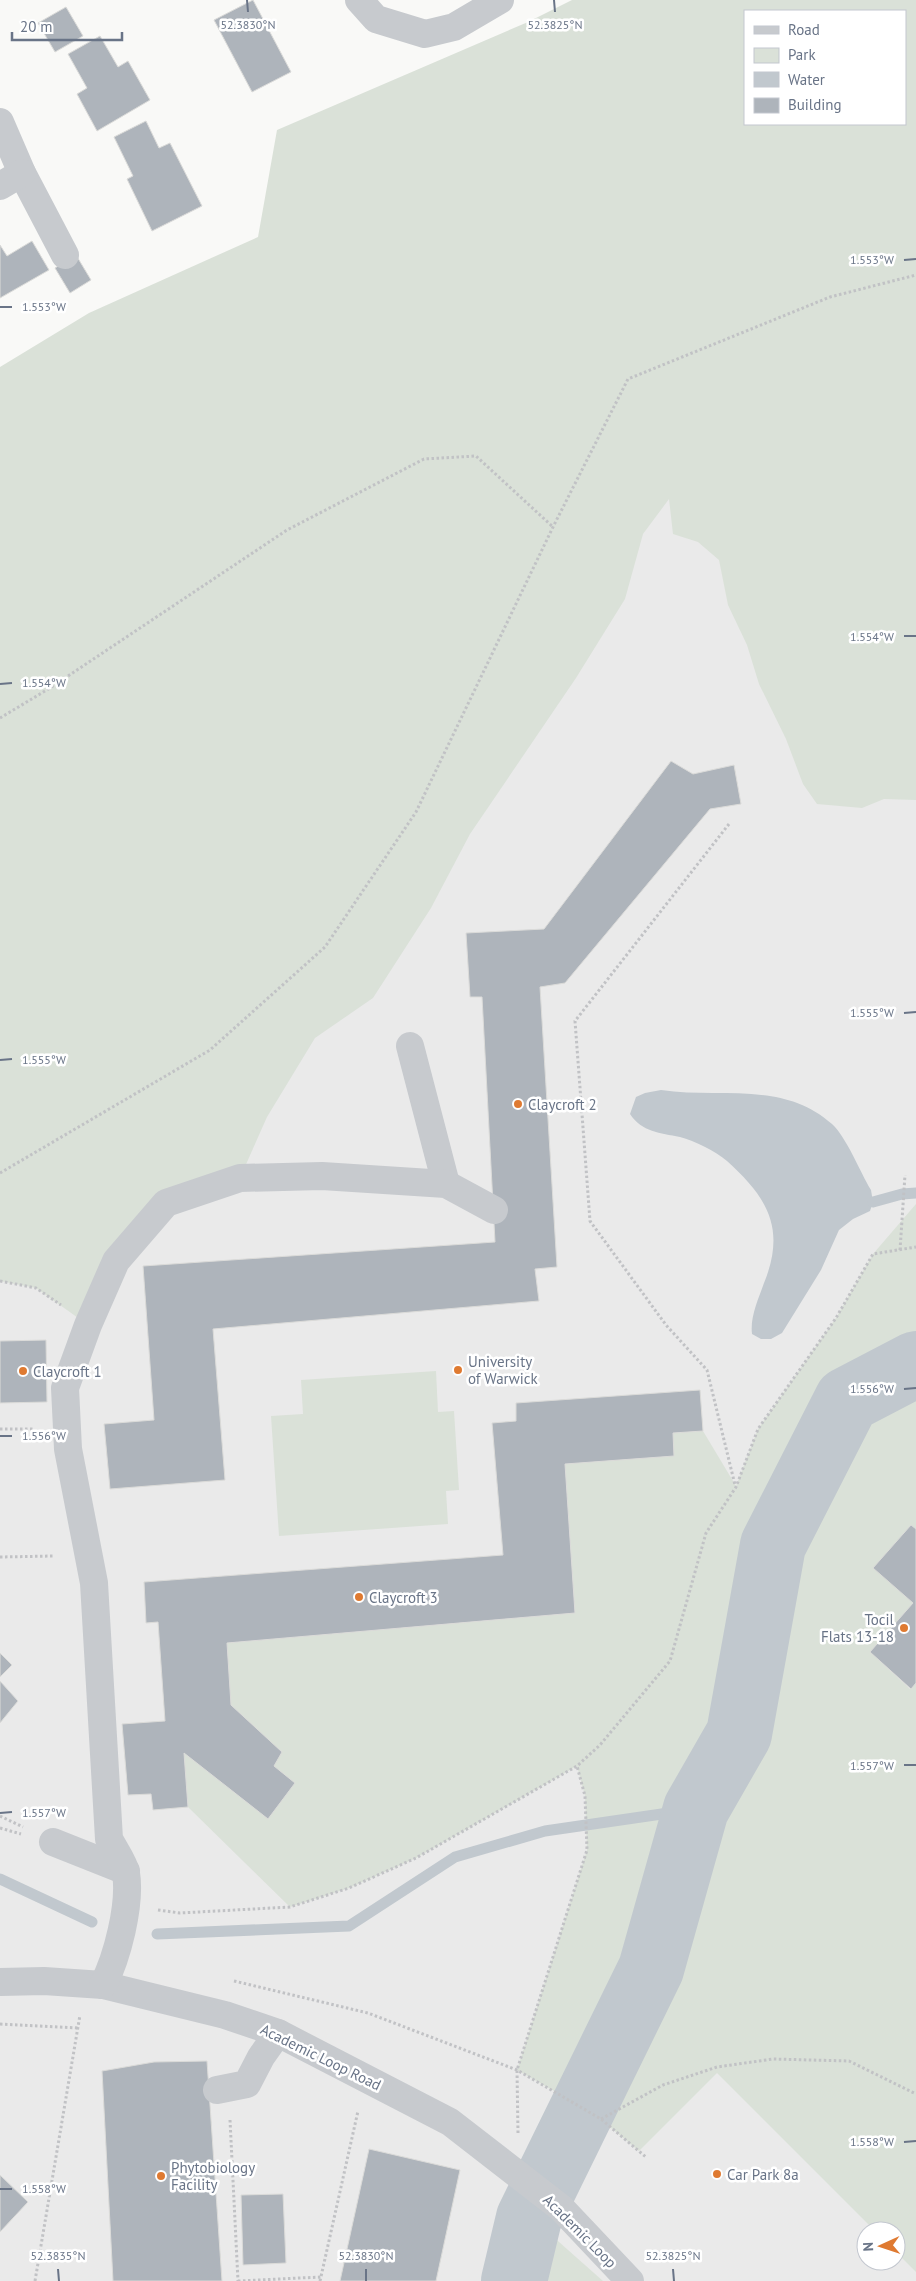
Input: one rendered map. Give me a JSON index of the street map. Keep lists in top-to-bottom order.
{
  "streets": {
    "street": ["Academic Loop Road", "Academic Loop"]
  },
  "crossings": [
    ["Academic Loop Road", "Academic Loop"]
  ],
  "places": [
    "Claycroft 2",
    "University of Warwick",
    "Claycroft 1",
    "Claycroft 3",
    "Tocil Flats 13-18",
    "Car Park 8a",
    "Phytobiology Facility"
  ],
  "legend": [
    "Road",
    "Park",
    "Water",
    "Building"
  ],
  "scale_bar": "20 m",
  "north": "left",
  "coordinates": [
    "52.3830°N",
    "52.3825°N",
    "1.553°W",
    "1.554°W",
    "1.555°W",
    "1.556°W",
    "1.557°W",
    "1.558°W",
    "52.3835°N"
  ]
}
